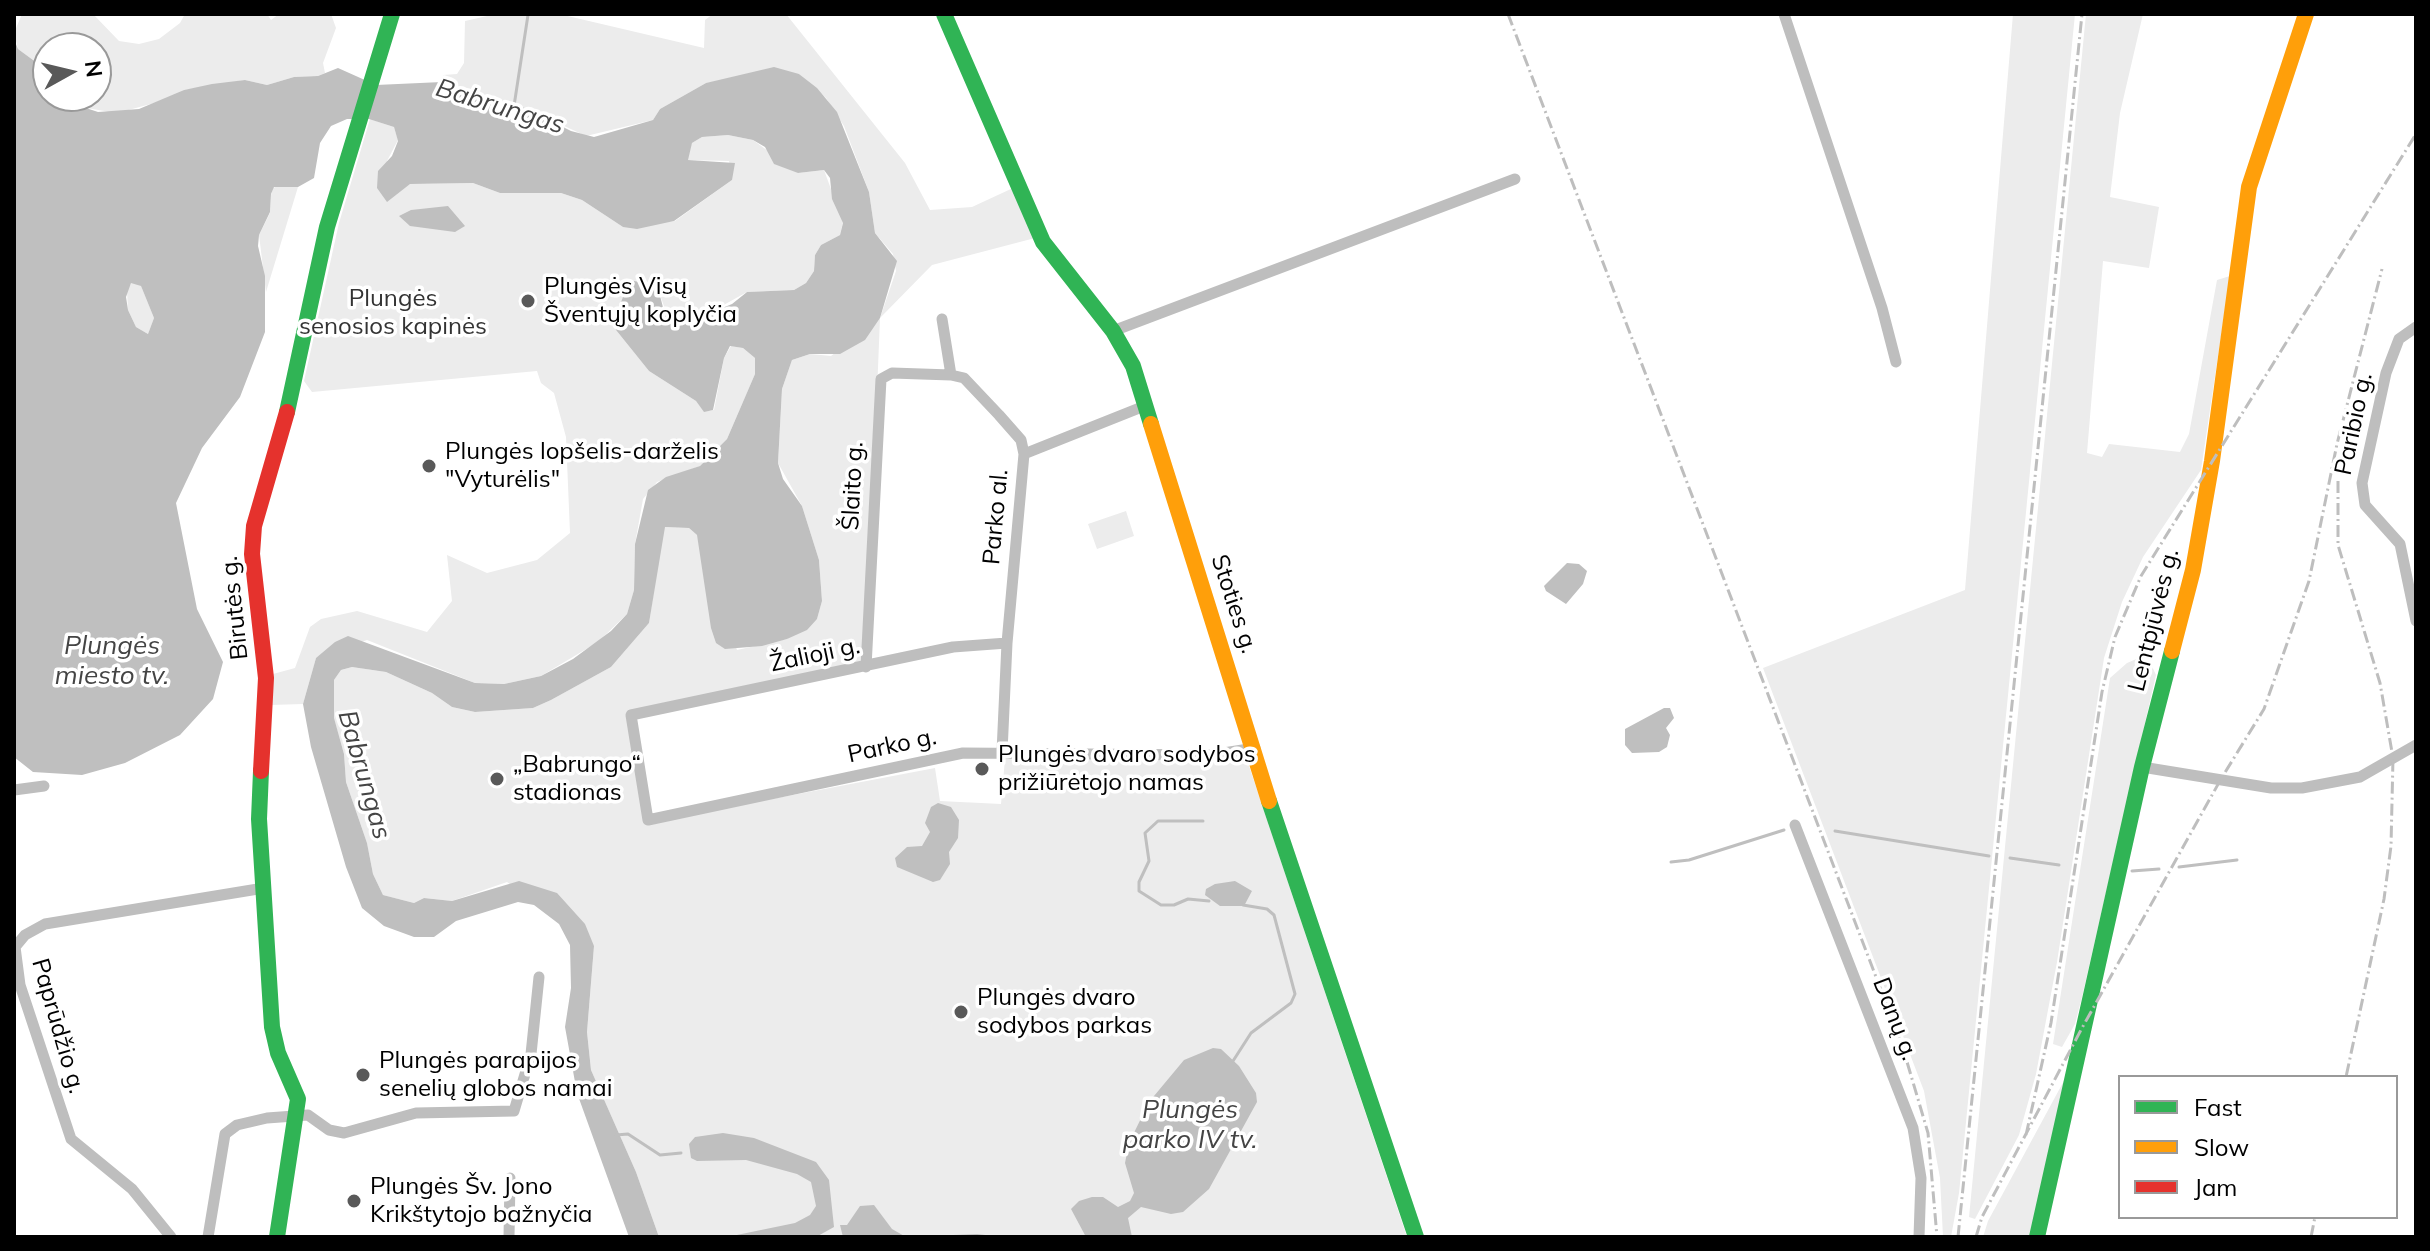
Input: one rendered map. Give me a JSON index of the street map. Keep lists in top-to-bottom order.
{
  "streets": {
    "main road": ["Stoties g.", "Birutės g.", "Lentpjūvės g."],
    "street": [
      "Paribio g.",
      "Šlaito g.",
      "Parko al.",
      "Žalioji g.",
      "Parko g.",
      "Danų g.",
      "Paprūdžio g."
    ]
  },
  "crossings": [
    ["Šlaito g.", "Parko al."],
    ["Šlaito g.", "Žalioji g."],
    ["Parko al.", "Žalioji g."],
    ["Parko al.", "Parko g."],
    ["Stoties g.", "Parko g."],
    ["Birutės g.", "Paprūdžio g."],
    ["Žalioji g.", "Parko g."]
  ],
  "water": ["Babrungas", "Plungės miesto tv.", "Plungės parko IV tv."],
  "parks": ["Plungės senosios kapinės"],
  "places": [
    "Plungės Visų Šventųjų koplyčia",
    "Plungės lopšelis-darželis \"Vyturėlis\"",
    "Plungės dvaro sodybos prižiūrėtojo namas",
    "„Babrungo“ stadionas",
    "Plungės dvaro sodybos parkas",
    "Plungės parapijos senelių globos namai",
    "Plungės Šv. Jono Krikštytojo bažnyčia"
  ],
  "legend": ["Fast", "Slow", "Jam"],
  "north": "right"
}
